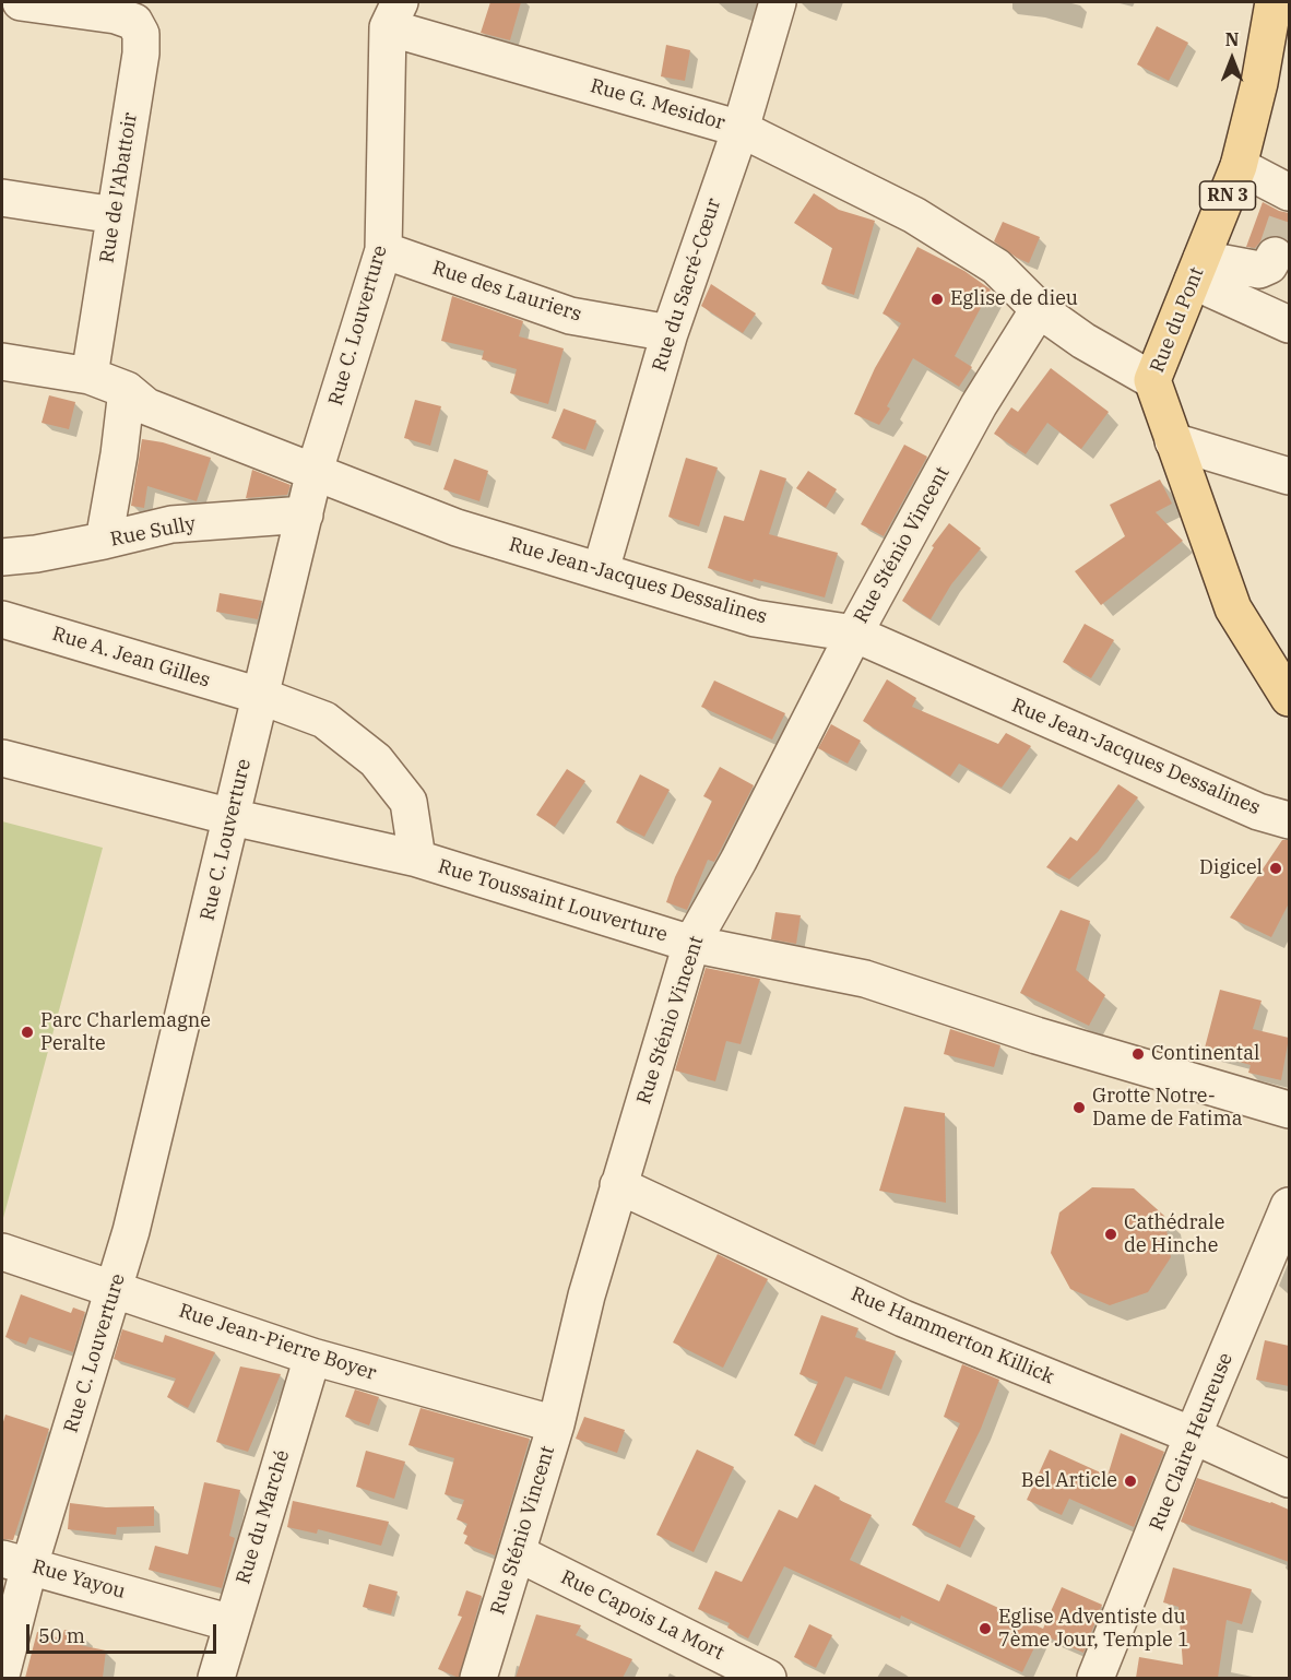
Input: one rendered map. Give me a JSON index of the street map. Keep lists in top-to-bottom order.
{
  "streets": {
    "main road": ["RN 3", "Rue du Pont"],
    "street": [
      "Rue G. Mesidor",
      "Rue de l'Abattoir",
      "Rue du Sacré-Cœur",
      "Rue des Lauriers",
      "Rue C. Louverture",
      "Rue Sully",
      "Rue Sténio Vincent",
      "Rue Jean-Jacques Dessalines",
      "Rue A. Jean Gilles",
      "Rue Toussaint Louverture",
      "Rue Hammerton Killick",
      "Rue Jean-Pierre Boyer",
      "Rue Claire Heureuse",
      "Rue du Marché",
      "Rue Yayou",
      "Rue Capois La Mort"
    ]
  },
  "crossings": [
    ["Rue G. Mesidor", "Rue du Sacré-Cœur"],
    ["Rue G. Mesidor", "Rue du Pont"],
    ["Rue G. Mesidor", "Rue C. Louverture"],
    ["Rue G. Mesidor", "Rue Sténio Vincent"],
    ["Rue de l'Abattoir", "Rue Jean-Jacques Dessalines"],
    ["Rue du Sacré-Cœur", "Rue des Lauriers"],
    ["Rue du Sacré-Cœur", "Rue Jean-Jacques Dessalines"],
    ["Rue des Lauriers", "Rue C. Louverture"],
    ["Rue C. Louverture", "Rue Sully"],
    ["Rue C. Louverture", "Rue Jean-Jacques Dessalines"],
    ["Rue C. Louverture", "Rue A. Jean Gilles"],
    ["Rue C. Louverture", "Rue Toussaint Louverture"],
    ["Rue C. Louverture", "Rue Jean-Pierre Boyer"],
    ["Rue C. Louverture", "Rue Yayou"],
    ["Rue Sténio Vincent", "Rue Jean-Jacques Dessalines"],
    ["Rue Sténio Vincent", "Rue Toussaint Louverture"],
    ["Rue Sténio Vincent", "Rue Hammerton Killick"],
    ["Rue Sténio Vincent", "Rue Jean-Pierre Boyer"],
    ["Rue Sténio Vincent", "Rue Capois La Mort"],
    ["Rue A. Jean Gilles", "Rue Toussaint Louverture"],
    ["Rue Hammerton Killick", "Rue Claire Heureuse"],
    ["Rue Jean-Pierre Boyer", "Rue du Marché"],
    ["Rue du Marché", "Rue Yayou"]
  ],
  "places": [
    "Eglise de dieu",
    "Digicel",
    "Parc Charlemagne Peralte",
    "Continental",
    "Grotte Notre- Dame de Fatima",
    "Cathédrale de Hinche",
    "Bel Article",
    "Eglise Adventiste du 7ème Jour, Temple 1"
  ],
  "scale_bar": "50 m",
  "north": "top"
}
